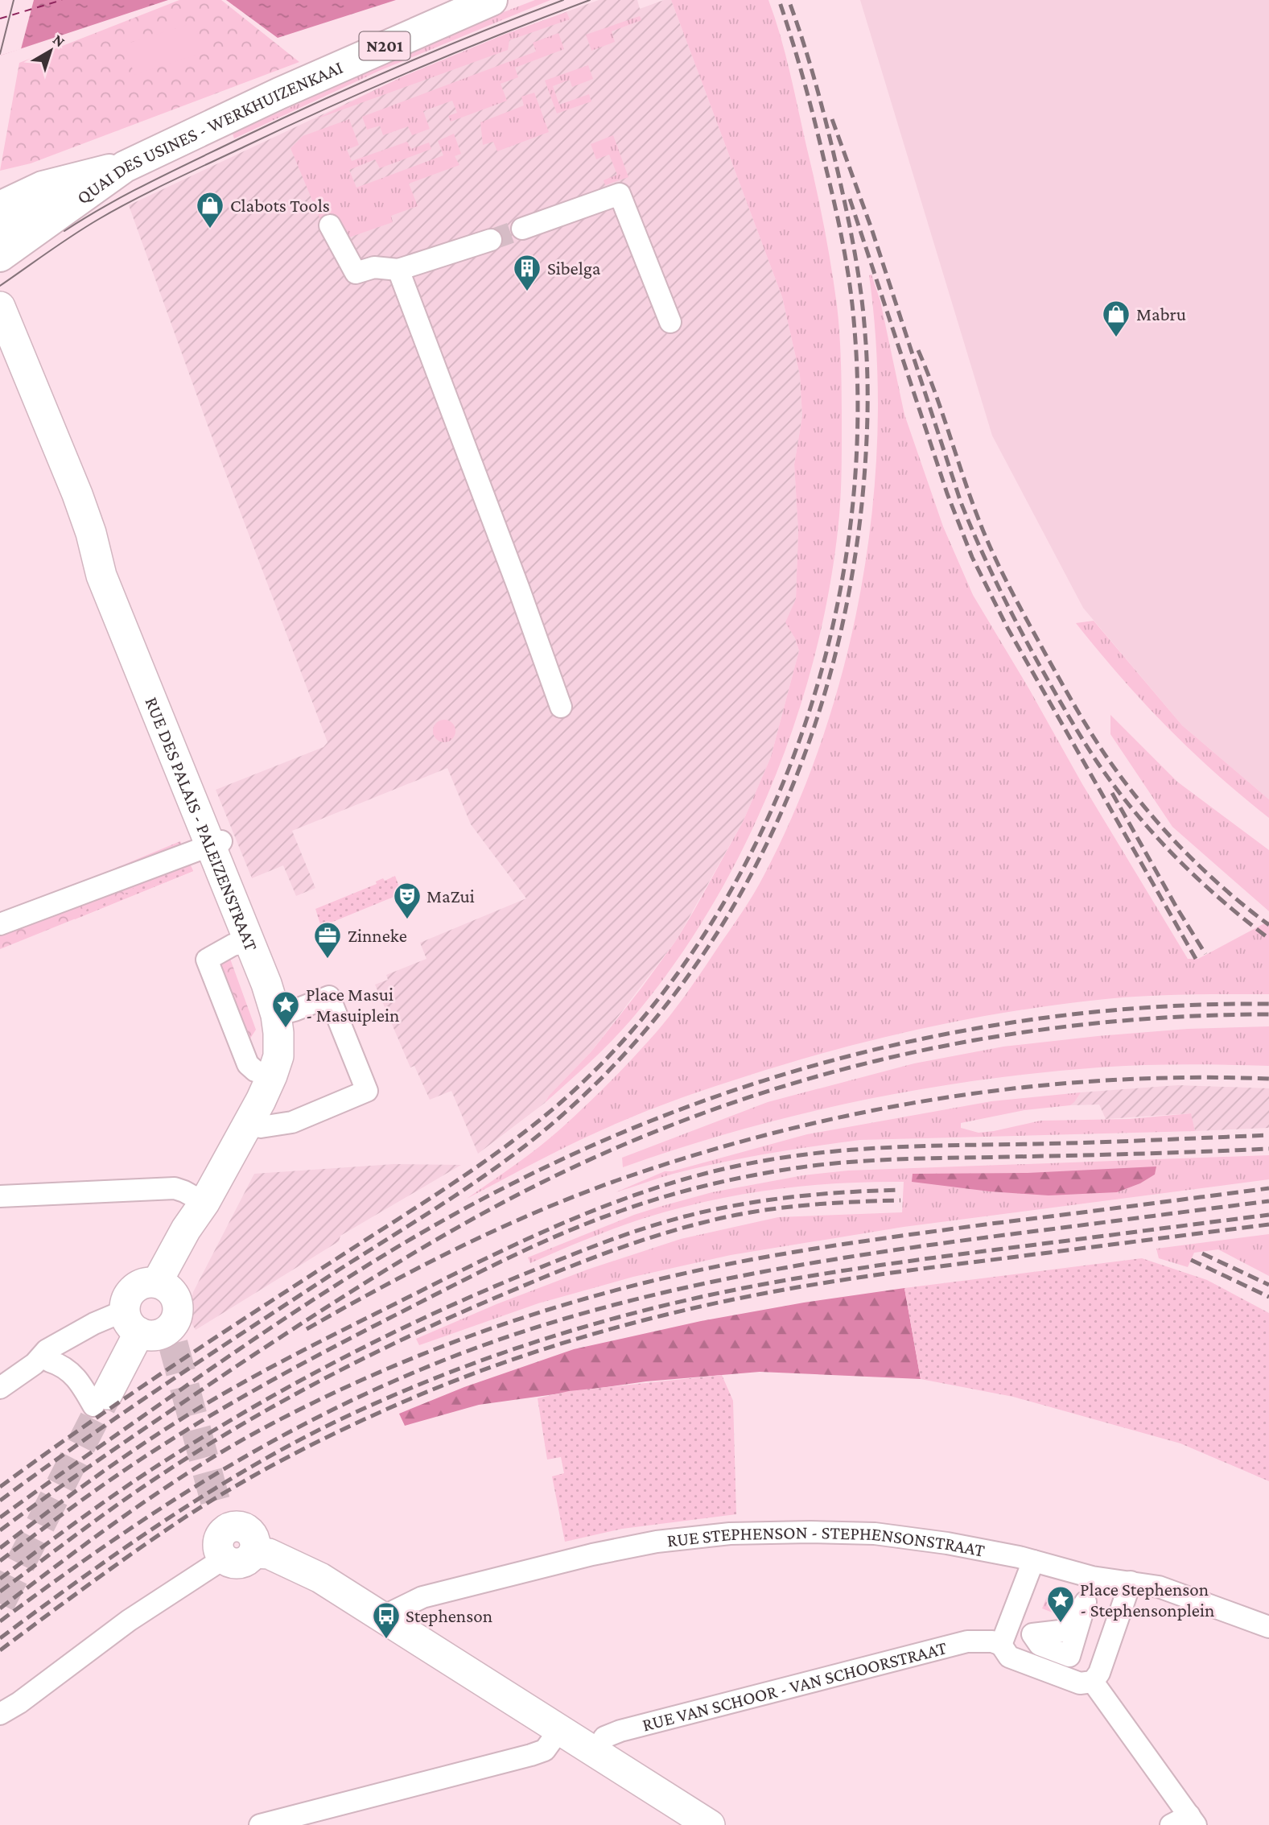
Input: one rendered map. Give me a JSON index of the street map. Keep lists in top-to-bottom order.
{
  "streets": {
    "main road": ["N201", "QUAI DES USINES - WERKHUIZENKAAI", "RUE DES PALAIS - PALEIZENSTRAAT"],
    "street": ["RUE STEPHENSON - STEPHENSONSTRAAT", "RUE VAN SCHOOR - VAN SCHOORSTRAAT"]
  },
  "crossings": [
    ["N201", "QUAI DES USINES - WERKHUIZENKAAI"]
  ],
  "places": {
    "shop": ["Clabots Tools", "Mabru"],
    "building": ["Sibelga"],
    "theatre": ["MaZui"],
    "office": ["Zinneke"],
    "place": ["Place Masui - Masuiplein", "Place Stephenson - Stephensonplein"],
    "bus stop": ["Stephenson"]
  },
  "north": "top right"
}
